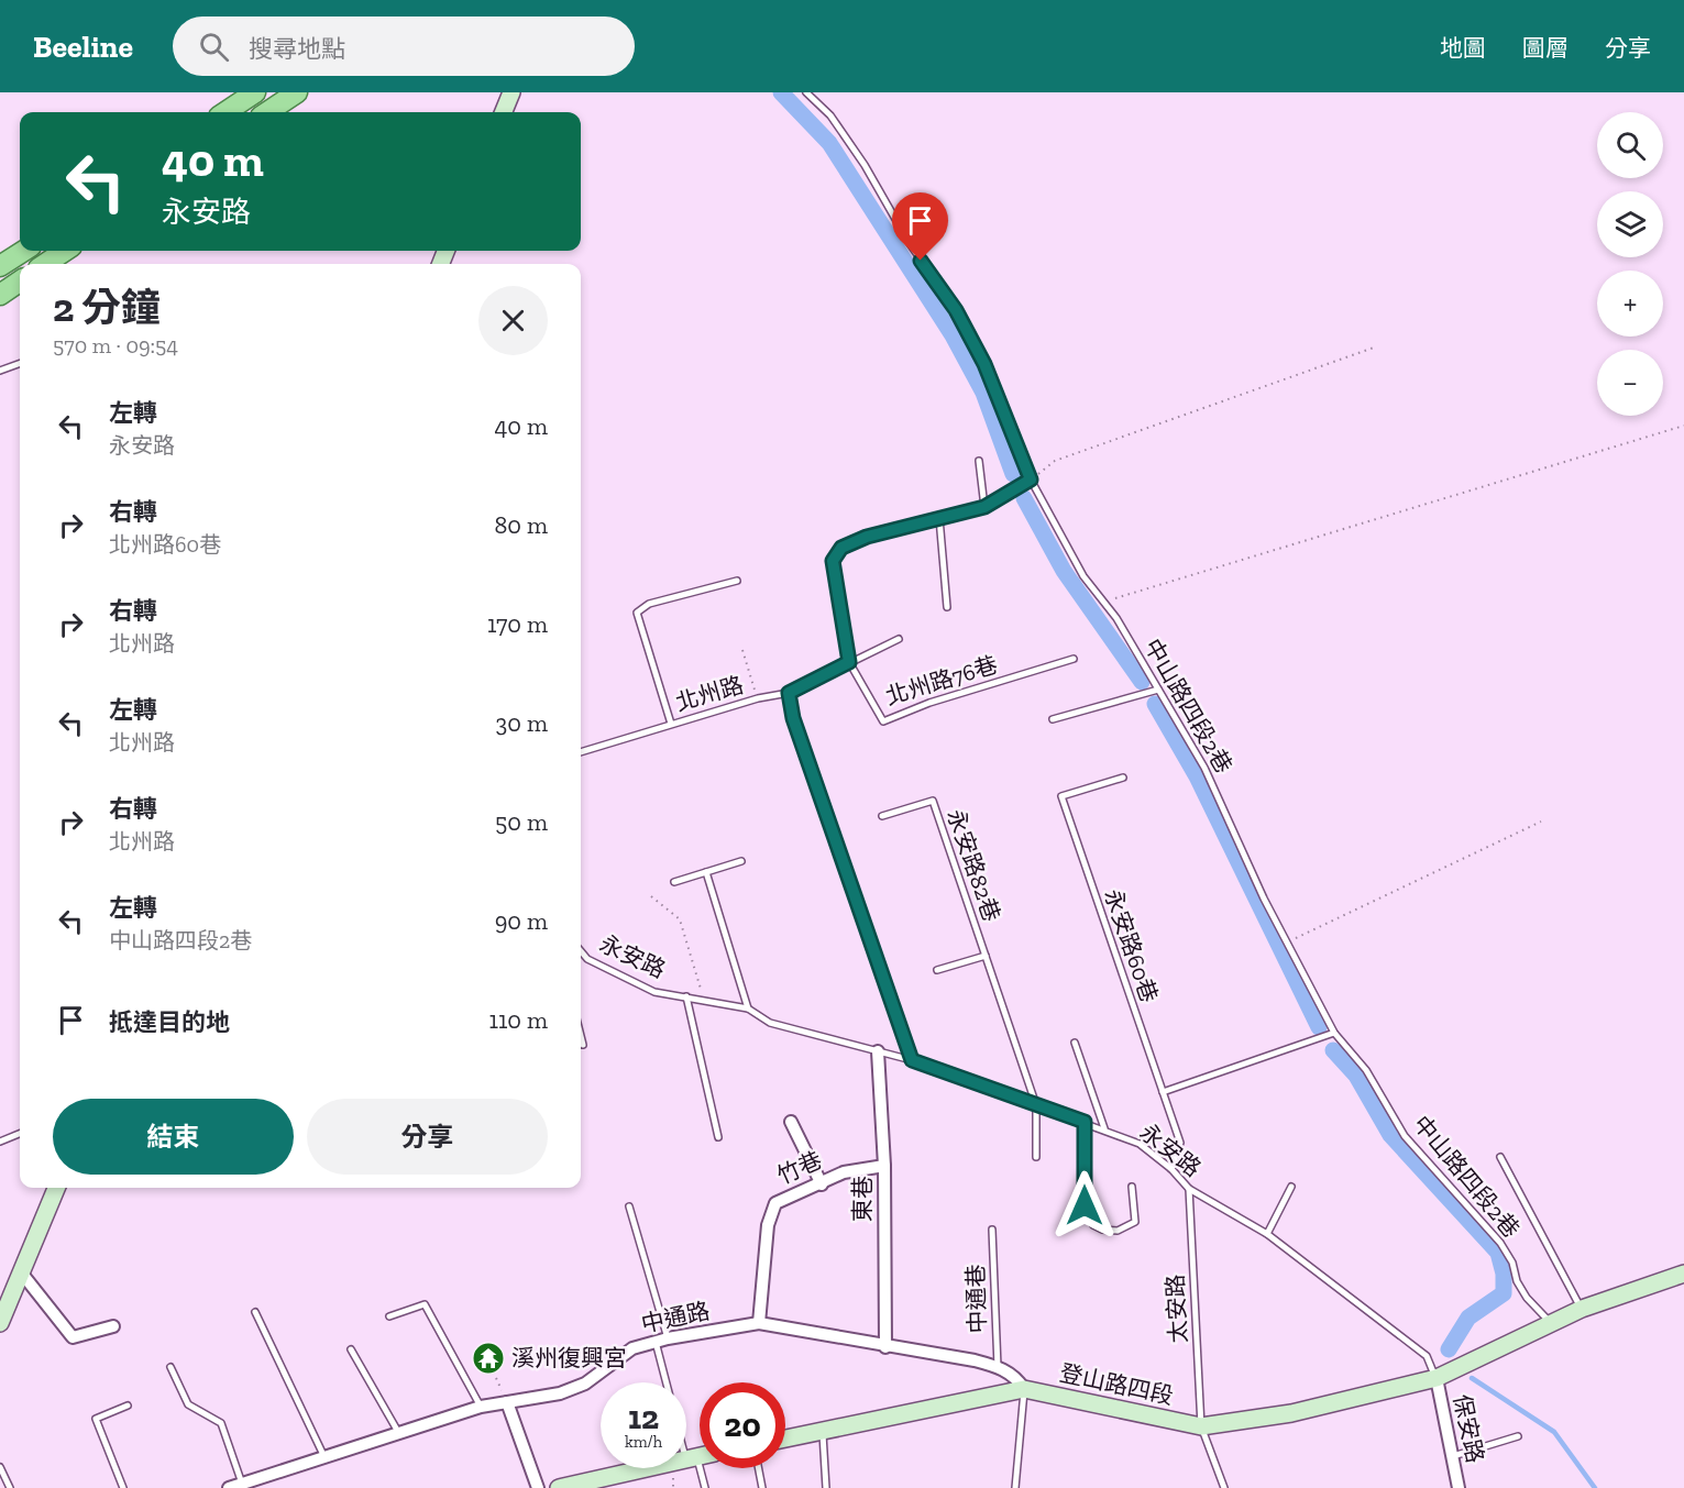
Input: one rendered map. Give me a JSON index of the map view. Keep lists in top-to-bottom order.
{
  "streets": {
    "street": [
      "竹巷",
      "東巷",
      "中通路",
      "登山路四段",
      "保安路"
    ],
    "lane": [
      "北州路76巷",
      "北州路",
      "中山路四段2巷",
      "永安路82巷",
      "永安路60巷",
      "永安路",
      "中通巷",
      "太安路"
    ]
  },
  "crossings": [
    ["北州路76巷", "北州路"],
    ["中山路四段2巷", "登山路四段"],
    ["永安路82巷", "永安路"],
    ["永安路60巷", "永安路"],
    ["永安路", "東巷"],
    ["永安路", "太安路"],
    ["永安路", "登山路四段"],
    ["永安路", "保安路"],
    ["竹巷", "東巷"],
    ["竹巷", "中通路"],
    ["東巷", "中通路"],
    ["中通巷", "中通路"],
    ["太安路", "登山路四段"],
    ["中通路", "登山路四段"],
    ["登山路四段", "保安路"]
  ],
  "places": {
    "temple": ["溪州復興宮"]
  },
  "page": {
    "header": "Beeline",
    "search": "搜尋地點",
    "nav": ["地圖", "圖層", "分享"],
    "map_buttons": ["+", "−"],
    "turn": ["40 m", "永安路"],
    "heading": ["2 分鐘", "570 m · 09:54"],
    "list": [
      {
        "name": "左轉",
        "note": "永安路",
        "value": "40 m"
      },
      {
        "name": "右轉",
        "note": "北州路60巷",
        "value": "80 m"
      },
      {
        "name": "右轉",
        "note": "北州路",
        "value": "170 m"
      },
      {
        "name": "左轉",
        "note": "北州路",
        "value": "30 m"
      },
      {
        "name": "右轉",
        "note": "北州路",
        "value": "50 m"
      },
      {
        "name": "左轉",
        "note": "中山路四段2巷",
        "value": "90 m"
      },
      {
        "name": "抵達目的地",
        "value": "110 m"
      }
    ],
    "buttons": ["結束", "分享"],
    "speed": "12 km/h",
    "limit": "20"
  }
}
